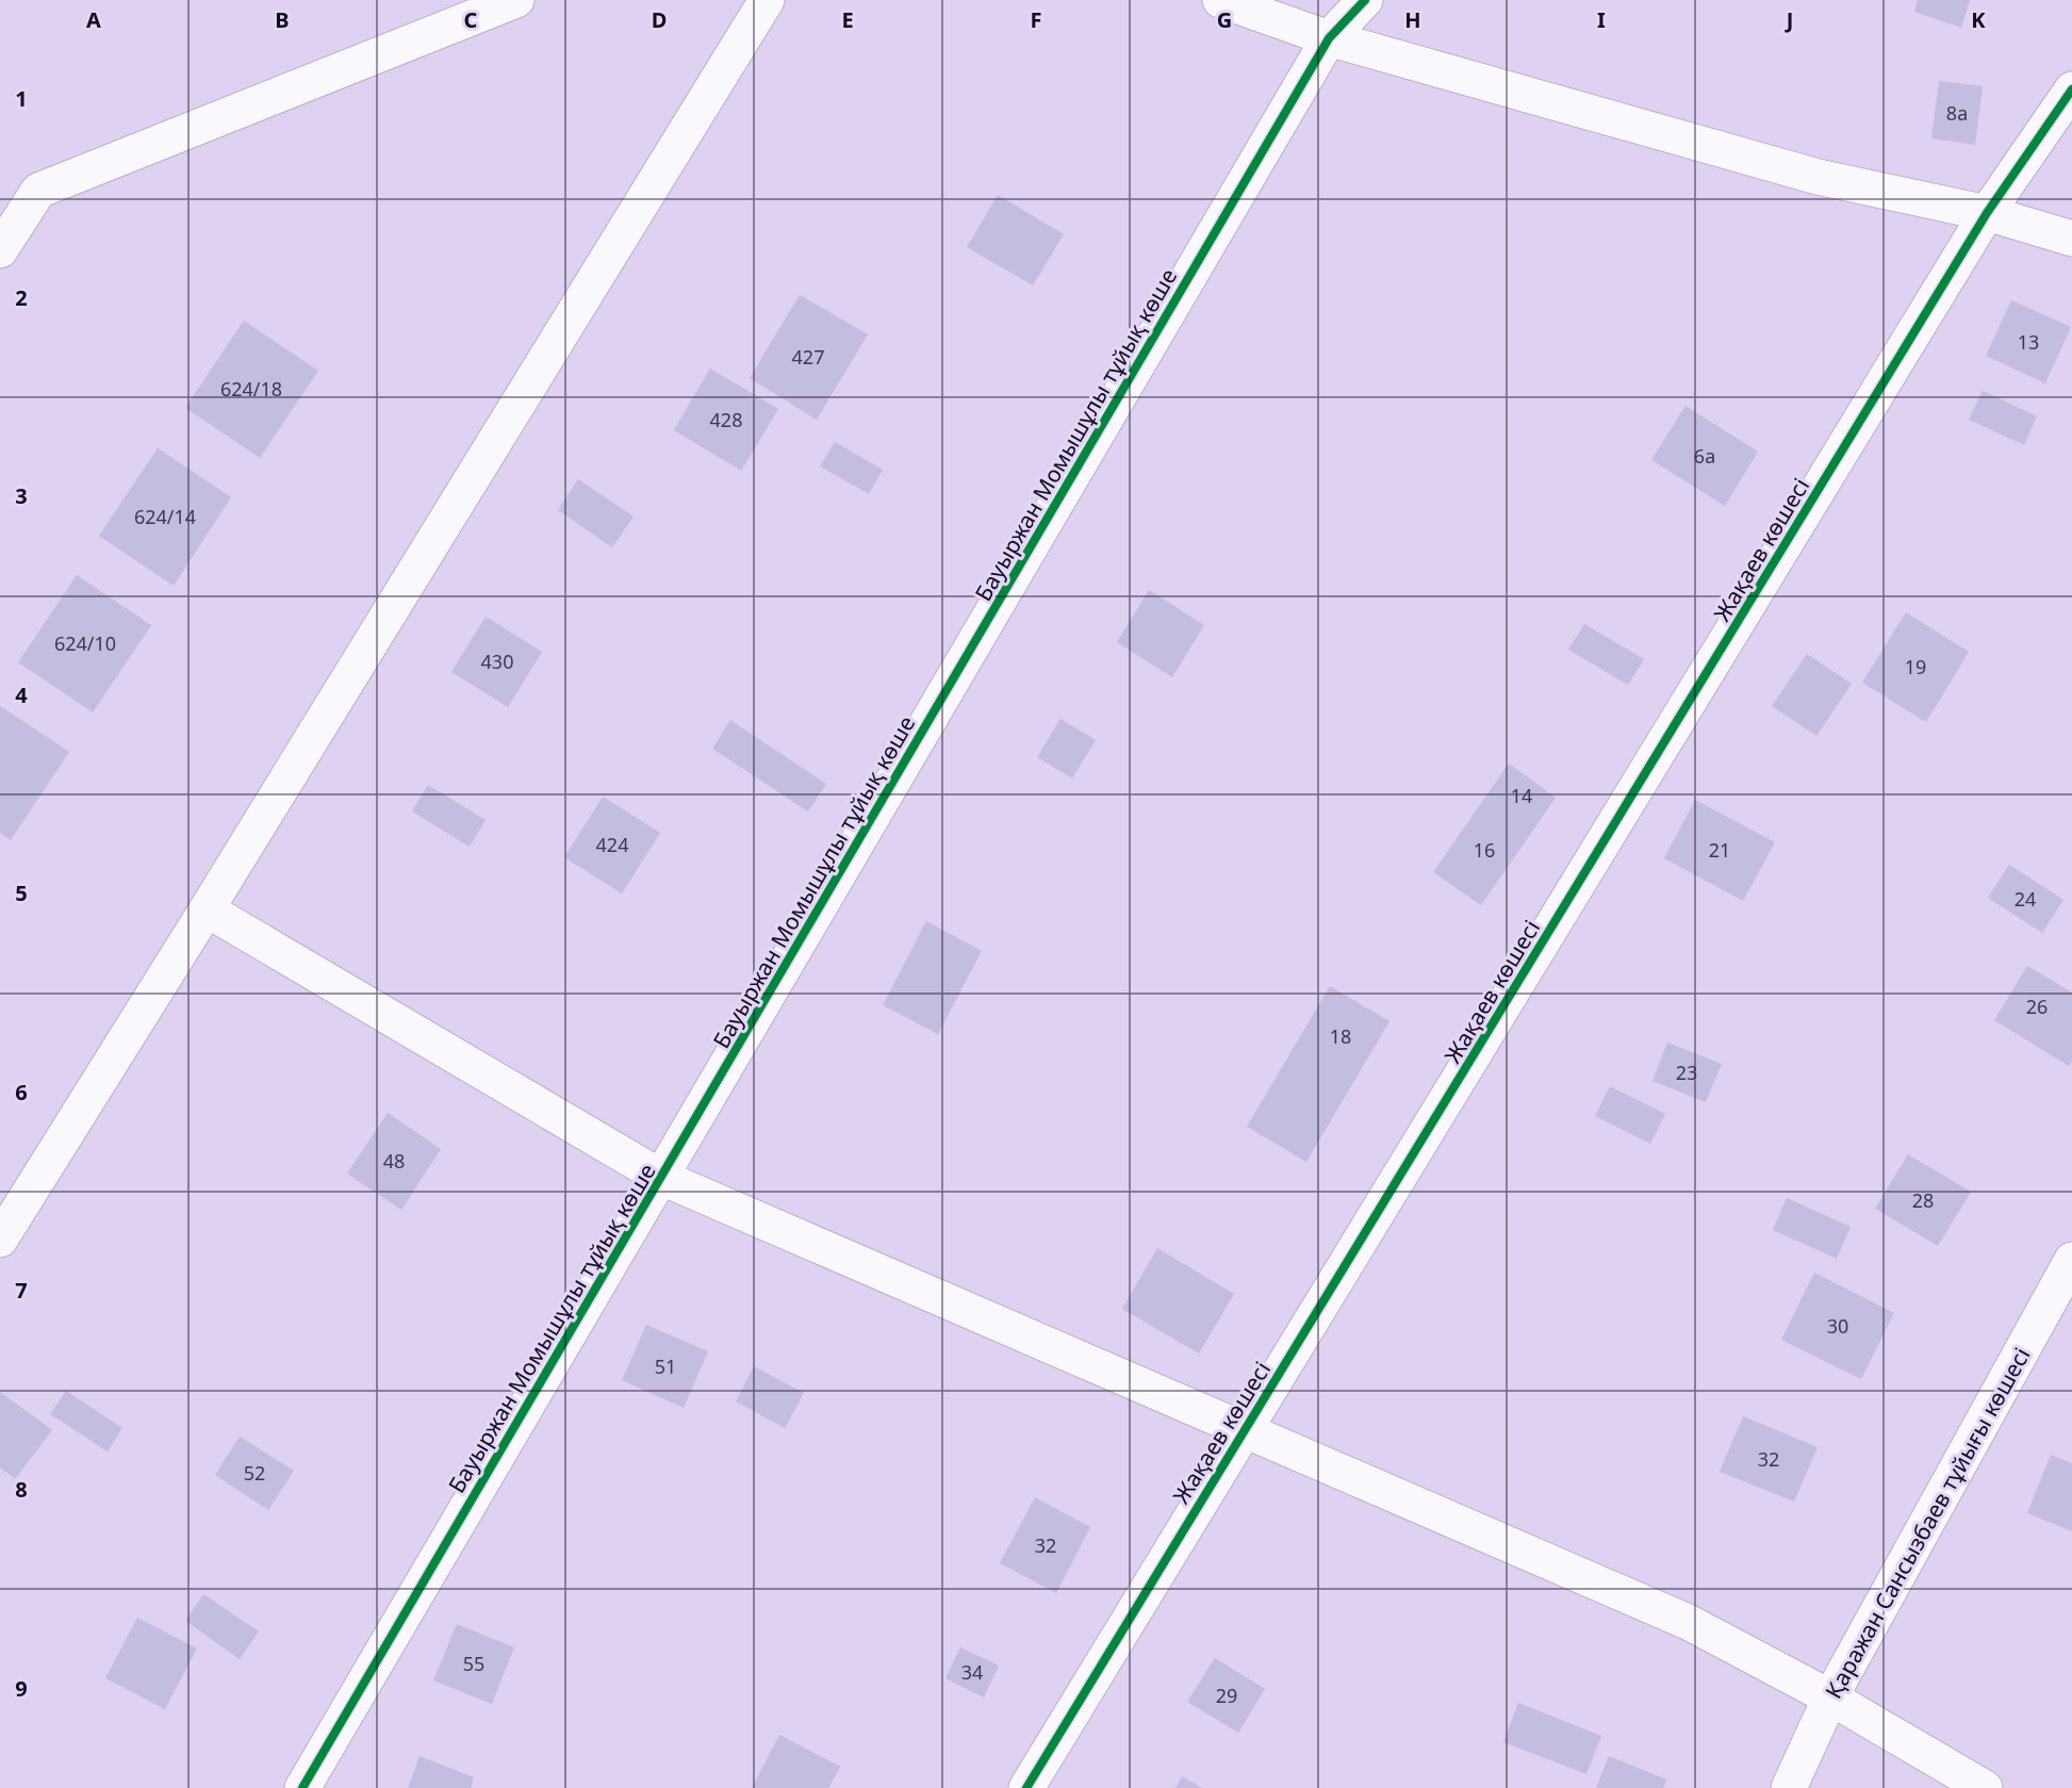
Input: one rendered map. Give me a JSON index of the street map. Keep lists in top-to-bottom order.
{
  "streets": {
    "street": ["Бауыржан Момышұлы тұйық көше", "Жақаев көшесі", "Қаражан Сансызбаев тұйығы көшесі"]
  },
  "house_numbers": [
    "8а",
    "13",
    "427",
    "624/18",
    "428",
    "6а",
    "624/14",
    "624/10",
    "430",
    "19",
    "14",
    "424",
    "16",
    "21",
    "24",
    "26",
    "18",
    "23",
    "48",
    "28",
    "30",
    "51",
    "32",
    "52",
    "32",
    "55",
    "34",
    "29"
  ],
  "grid": {
    "columns": [
      "A",
      "B",
      "C",
      "D",
      "E",
      "F",
      "G",
      "H",
      "I",
      "J",
      "K"
    ],
    "rows": [
      "1",
      "2",
      "3",
      "4",
      "5",
      "6",
      "7",
      "8",
      "9"
    ]
  }
}
